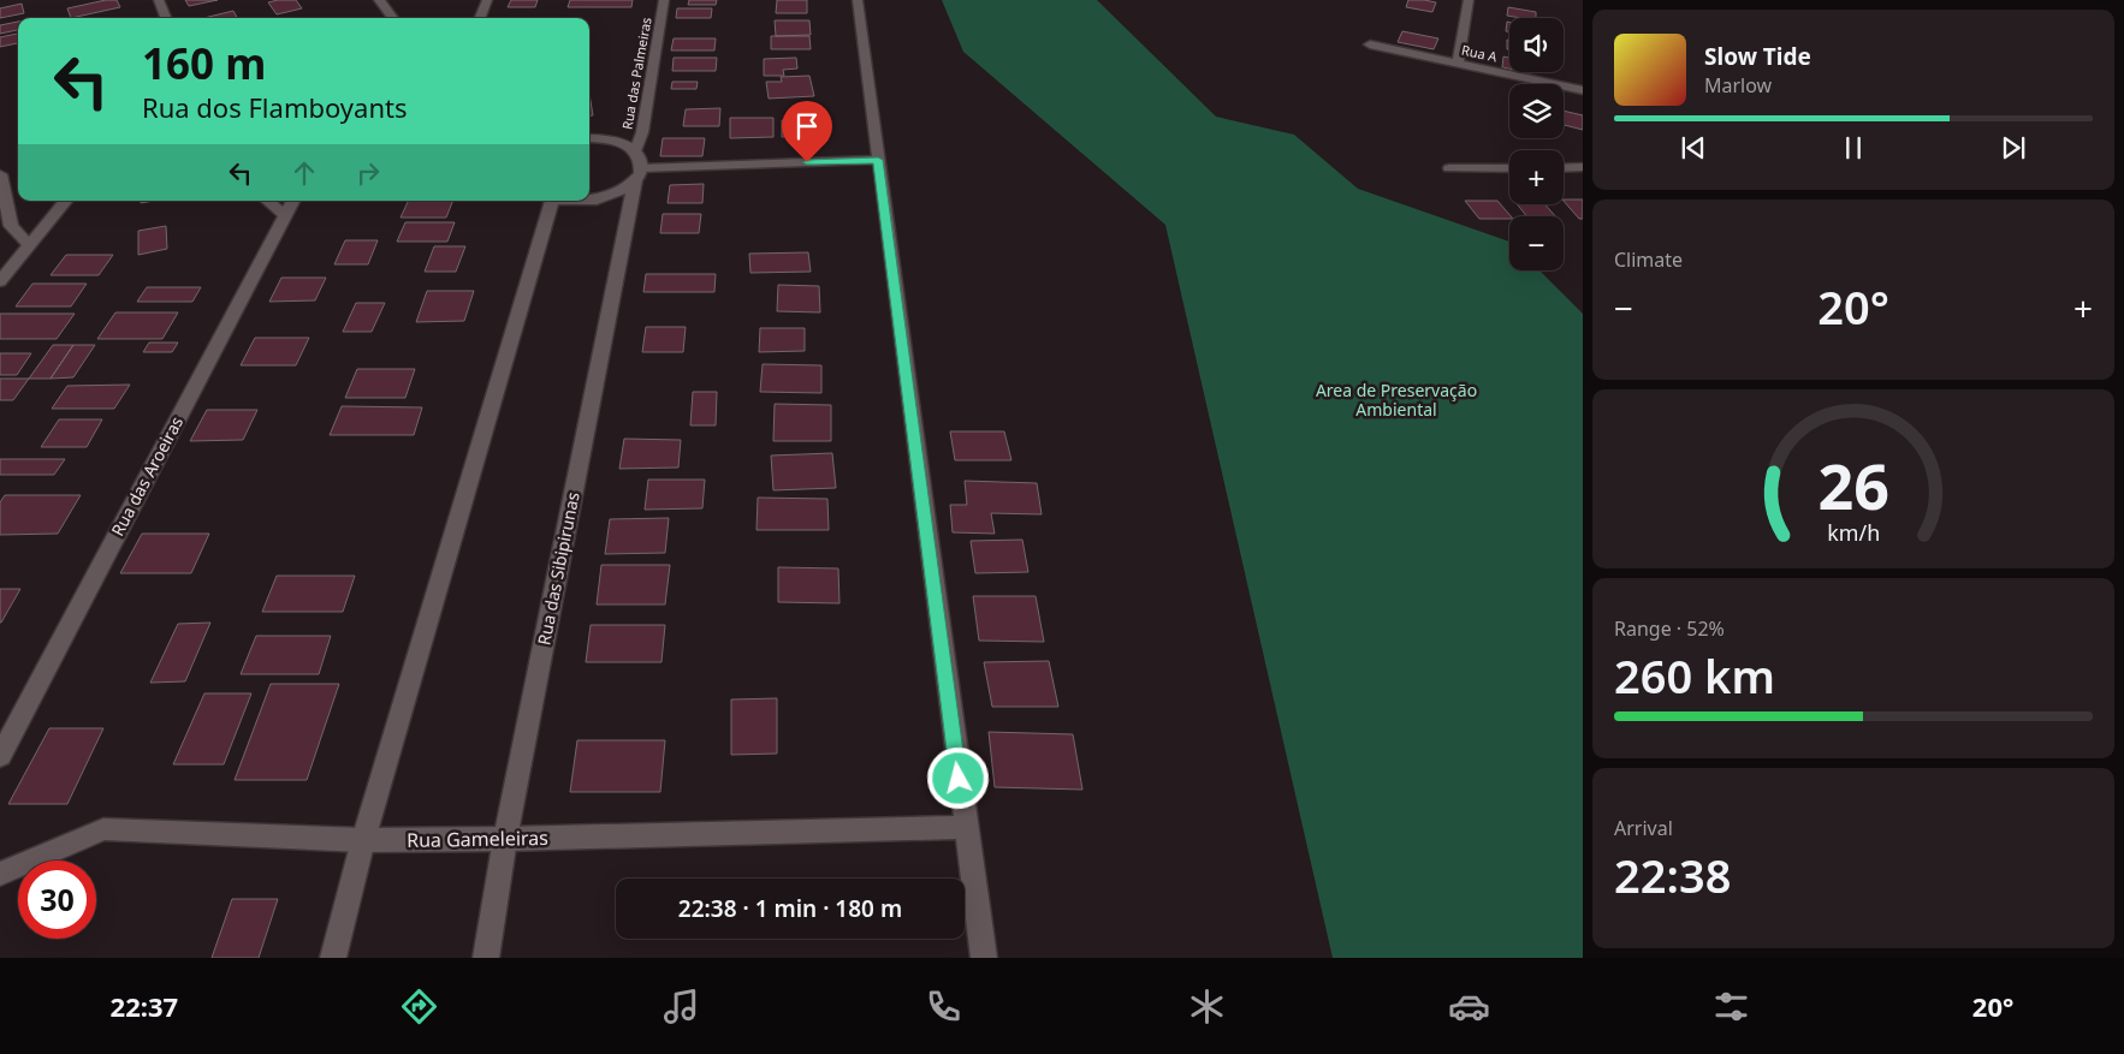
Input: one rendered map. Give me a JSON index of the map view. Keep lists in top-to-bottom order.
{
  "streets": {
    "street": [
      "Rua A",
      "Rua das Palmeiras",
      "Rua das Aroeiras",
      "Rua das Sibipirunas",
      "Rua Gameleiras"
    ]
  },
  "crossings": [
    ["Rua das Sibipirunas", "Rua Gameleiras"]
  ],
  "parks": ["Area de Preservação Ambiental"],
  "page": {
    "map_buttons": ["+", "−"],
    "turn": ["160 m", "Rua dos Flamboyants"],
    "song": ["Slow Tide", "Marlow"],
    "tile": [
      "Climate",
      ["Range · 52%", "260 km"],
      ["Arrival", "22:38"]
    ],
    "heat": ["−", "20°", "+"],
    "limit": "30",
    "trip": "22:38 · 1 min · 180 m",
    "tabs": ["22:37", "20°"],
    "gauge": ["26", "km/h"]
  }
}
